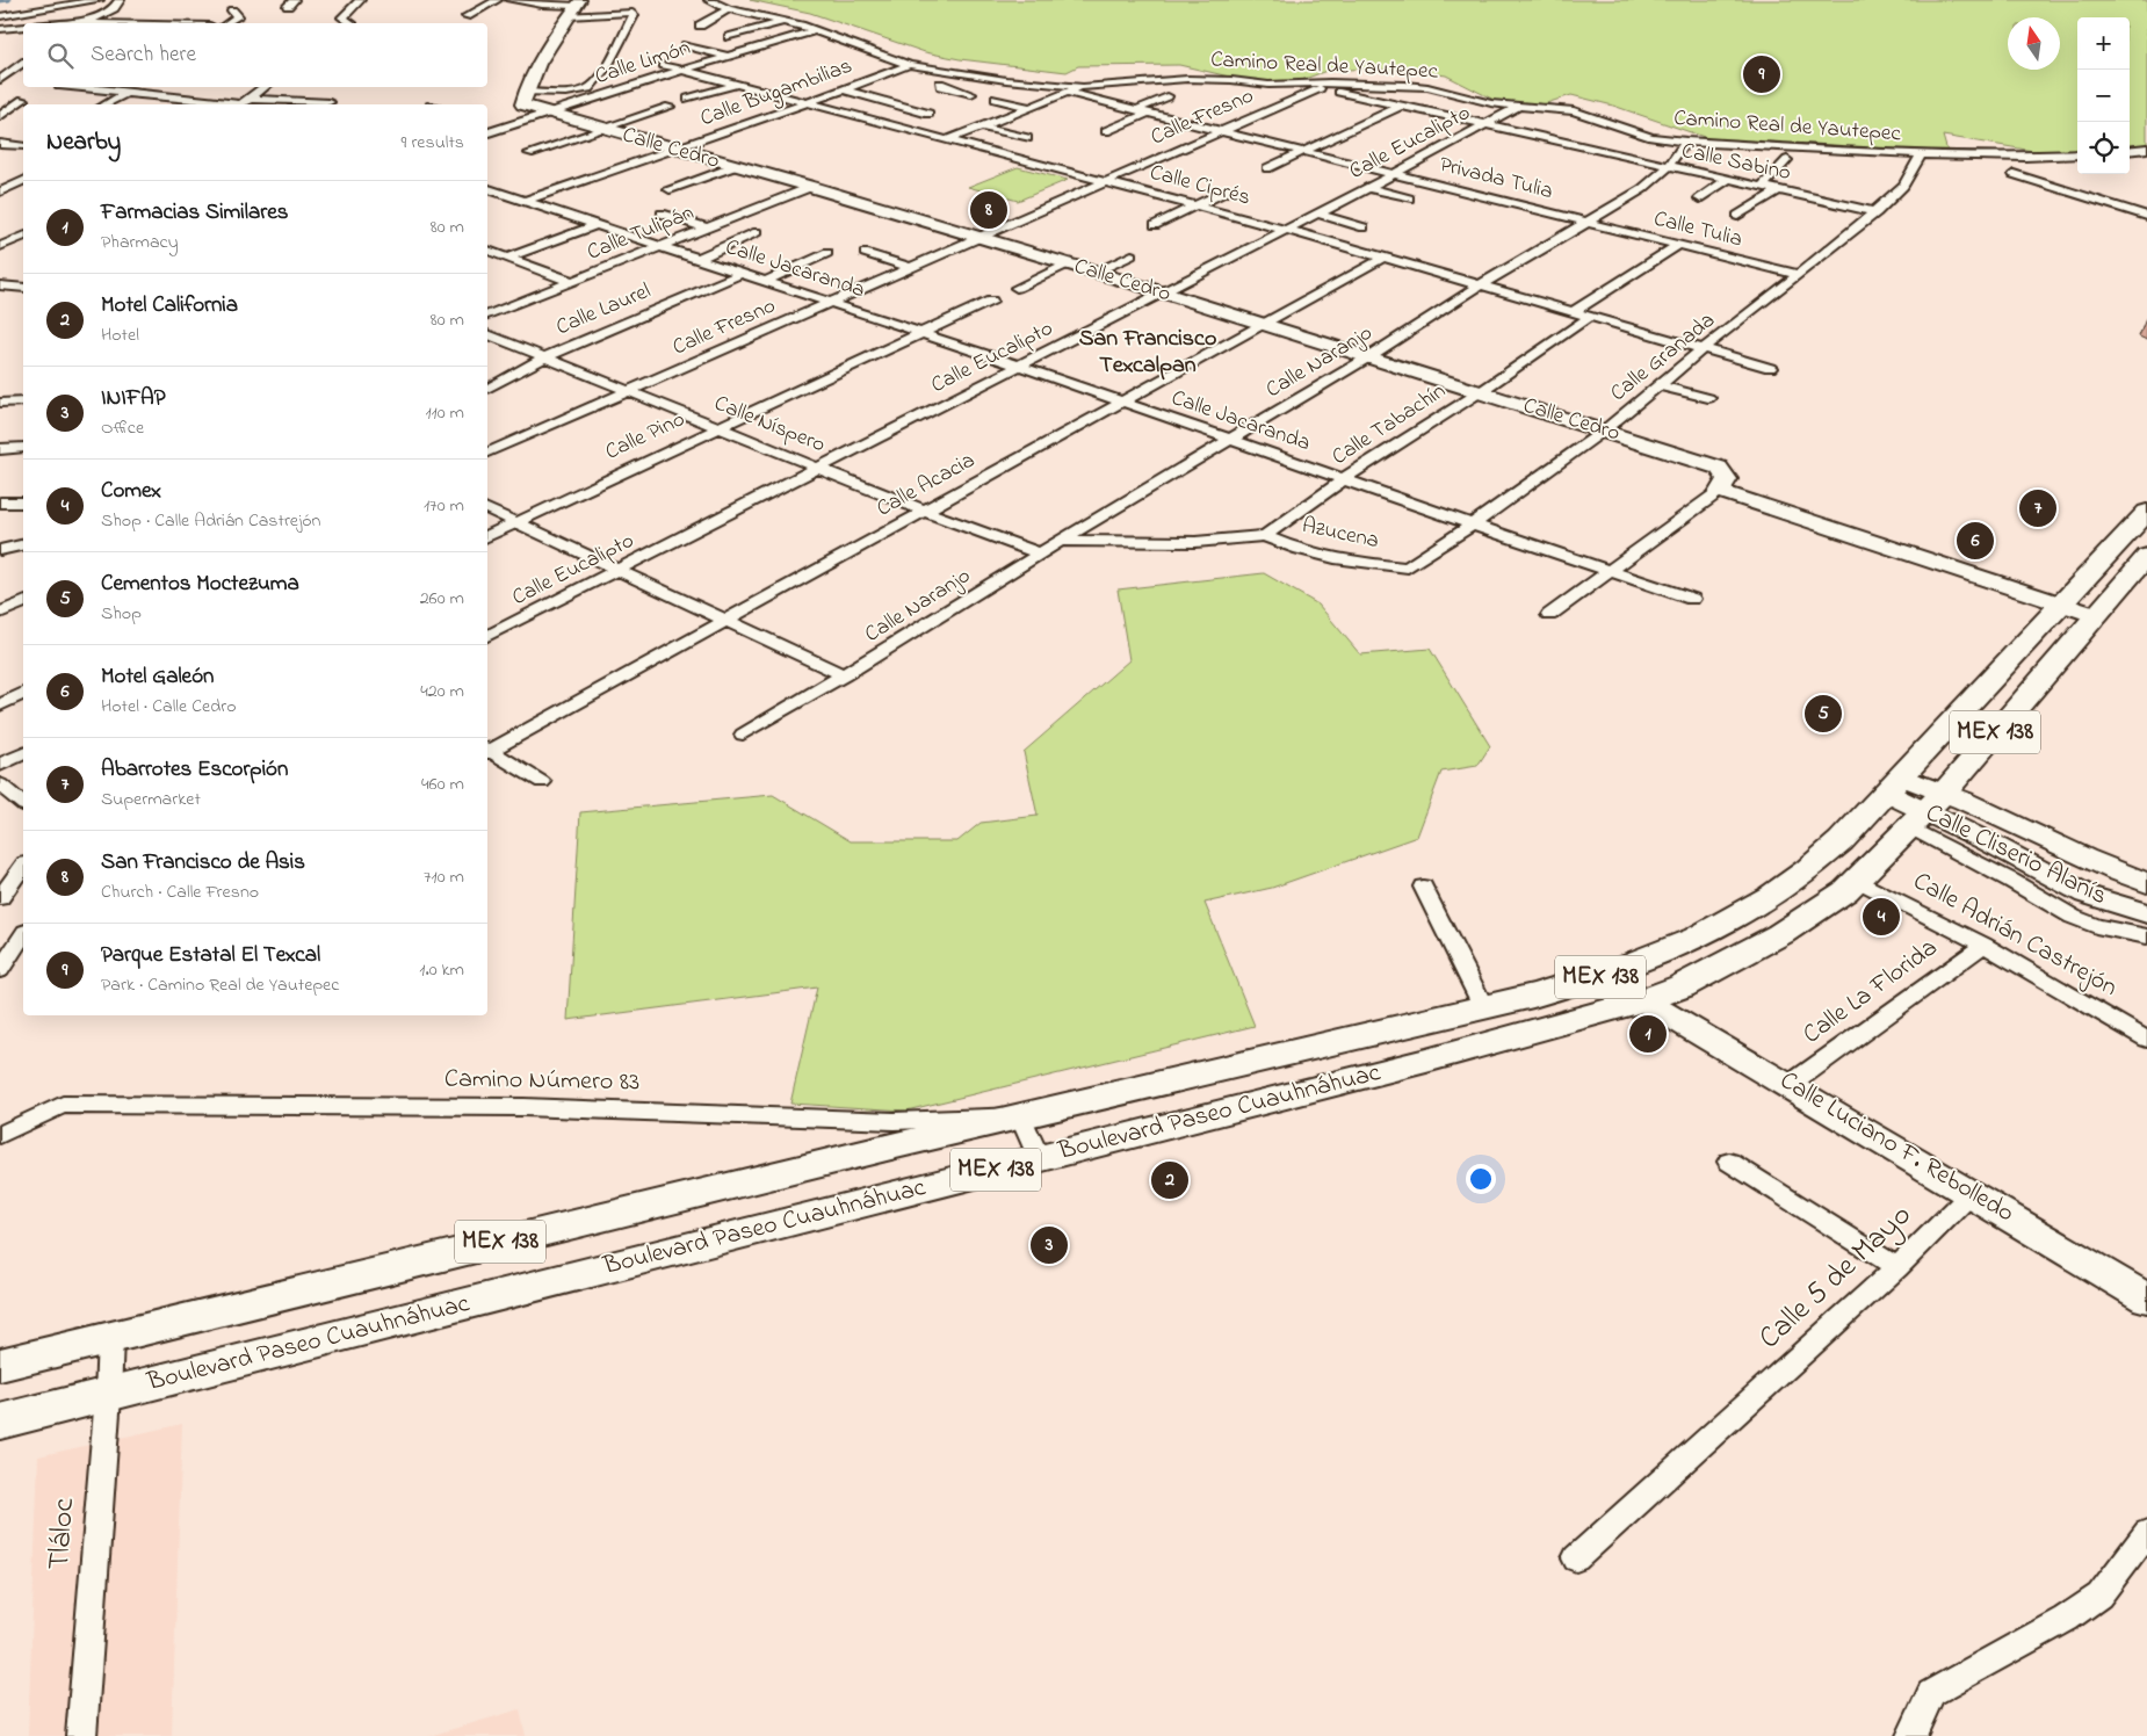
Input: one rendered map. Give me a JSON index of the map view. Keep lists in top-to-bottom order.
{
  "streets": {
    "main road": ["MEX 138", "Boulevard Paseo Cuauhnáhuac"],
    "street": [
      "Calle Limón",
      "Camino Real de Yautepec",
      "Calle Bugambilias",
      "Calle Fresno",
      "Calle Eucalipto",
      "Calle Cedro",
      "Calle Sabino",
      "Privada Tulia",
      "Calle Ciprés",
      "Calle Tulia",
      "Calle Tulipán",
      "Calle Jacaranda",
      "Calle Laurel",
      "Calle Granada",
      "Calle Naranjo",
      "Calle Níspero",
      "Calle Tabachín",
      "Calle Pino",
      "Calle Acacia",
      "Azucena",
      "Calle Cliserio Alanís",
      "Calle Adrián Castrejón",
      "Calle La Florida",
      "Camino Número 83",
      "Calle Luciano F. Rebolledo",
      "Calle 5 de Mayo",
      "Tláloc"
    ]
  },
  "crossings": [
    ["Calle Limón", "Camino Real de Yautepec"],
    ["Calle Limón", "Calle Cedro"],
    ["Calle Limón", "Calle Ciprés"],
    ["Camino Real de Yautepec", "Calle Bugambilias"],
    ["Camino Real de Yautepec", "Calle Fresno"],
    ["Camino Real de Yautepec", "Calle Eucalipto"],
    ["Camino Real de Yautepec", "Calle Sabino"],
    ["Camino Real de Yautepec", "Calle Granada"],
    ["Camino Real de Yautepec", "Calle Naranjo"],
    ["Calle Bugambilias", "Calle Cedro"],
    ["Calle Bugambilias", "Calle Ciprés"],
    ["Calle Bugambilias", "Calle Jacaranda"],
    ["Calle Fresno", "Calle Cedro"],
    ["Calle Fresno", "Calle Sabino"],
    ["Calle Fresno", "Calle Ciprés"],
    ["Calle Fresno", "Calle Jacaranda"],
    ["Calle Fresno", "Calle Níspero"],
    ["Calle Eucalipto", "Calle Cedro"],
    ["Calle Eucalipto", "Calle Sabino"],
    ["Calle Eucalipto", "Privada Tulia"],
    ["Calle Eucalipto", "Calle Ciprés"],
    ["Calle Eucalipto", "Calle Jacaranda"],
    ["Calle Eucalipto", "Calle Níspero"],
    ["Calle Cedro", "Calle Tulipán"],
    ["Calle Cedro", "Calle Granada"],
    ["Calle Cedro", "Calle Naranjo"],
    ["Calle Cedro", "Calle Tabachín"],
    ["Calle Cedro", "Calle Acacia"],
    ["Calle Sabino", "Calle Granada"],
    ["Calle Sabino", "Calle Naranjo"],
    ["Privada Tulia", "Calle Tulia"],
    ["Privada Tulia", "Calle Naranjo"],
    ["Calle Ciprés", "Calle Granada"],
    ["Calle Ciprés", "Calle Naranjo"],
    ["Calle Ciprés", "Calle Tabachín"],
    ["Calle Ciprés", "Calle Acacia"],
    ["Calle Tulia", "Calle Granada"],
    ["Calle Tulia", "Calle Naranjo"],
    ["Calle Tulipán", "Calle Jacaranda"],
    ["Calle Jacaranda", "Calle Laurel"],
    ["Calle Jacaranda", "Calle Granada"],
    ["Calle Jacaranda", "Calle Naranjo"],
    ["Calle Jacaranda", "Calle Tabachín"],
    ["Calle Jacaranda", "Calle Pino"],
    ["Calle Jacaranda", "Calle Acacia"],
    ["Calle Laurel", "Calle Níspero"],
    ["Calle Granada", "Azucena"],
    ["Calle Naranjo", "Calle Níspero"],
    ["Calle Naranjo", "Calle Tabachín"],
    ["Calle Níspero", "Calle Pino"],
    ["Calle Níspero", "Calle Acacia"],
    ["Calle Tabachín", "Azucena"],
    ["Calle Cliserio Alanís", "Boulevard Paseo Cuauhnáhuac"],
    ["Calle Adrián Castrejón", "Calle La Florida"],
    ["Calle Adrián Castrejón", "Boulevard Paseo Cuauhnáhuac"],
    ["Calle La Florida", "Calle Luciano F. Rebolledo"],
    ["Camino Número 83", "Boulevard Paseo Cuauhnáhuac"],
    ["Boulevard Paseo Cuauhnáhuac", "Calle Luciano F. Rebolledo"],
    ["Boulevard Paseo Cuauhnáhuac", "Tláloc"],
    ["Calle Luciano F. Rebolledo", "Calle 5 de Mayo"]
  ],
  "districts": ["San Francisco Texcalpan"],
  "north": "top",
  "page": {
    "map_buttons": ["+", "−"],
    "search": "Search here",
    "pins": [
      "9",
      "8",
      "7",
      "6",
      "5",
      "4",
      "1",
      "2",
      "3"
    ],
    "heading": ["Nearby", "9 results"],
    "list": [
      {
        "mark": "1",
        "name": "Farmacias Similares",
        "note": "Pharmacy",
        "value": "80 m"
      },
      {
        "mark": "2",
        "name": "Motel California",
        "note": "Hotel",
        "value": "80 m"
      },
      {
        "mark": "3",
        "name": "INIFAP",
        "note": "Office",
        "value": "110 m"
      },
      {
        "mark": "4",
        "name": "Comex",
        "note": "Shop · Calle Adrián Castrejón",
        "value": "170 m"
      },
      {
        "mark": "5",
        "name": "Cementos Moctezuma",
        "note": "Shop",
        "value": "260 m"
      },
      {
        "mark": "6",
        "name": "Motel Galeón",
        "note": "Hotel · Calle Cedro",
        "value": "420 m"
      },
      {
        "mark": "7",
        "name": "Abarrotes Escorpión",
        "note": "Supermarket",
        "value": "460 m"
      },
      {
        "mark": "8",
        "name": "San Francisco de Asis",
        "note": "Church · Calle Fresno",
        "value": "710 m"
      },
      {
        "mark": "9",
        "name": "Parque Estatal El Texcal",
        "note": "Park · Camino Real de Yautepec",
        "value": "1.0 km"
      }
    ]
  }
}
